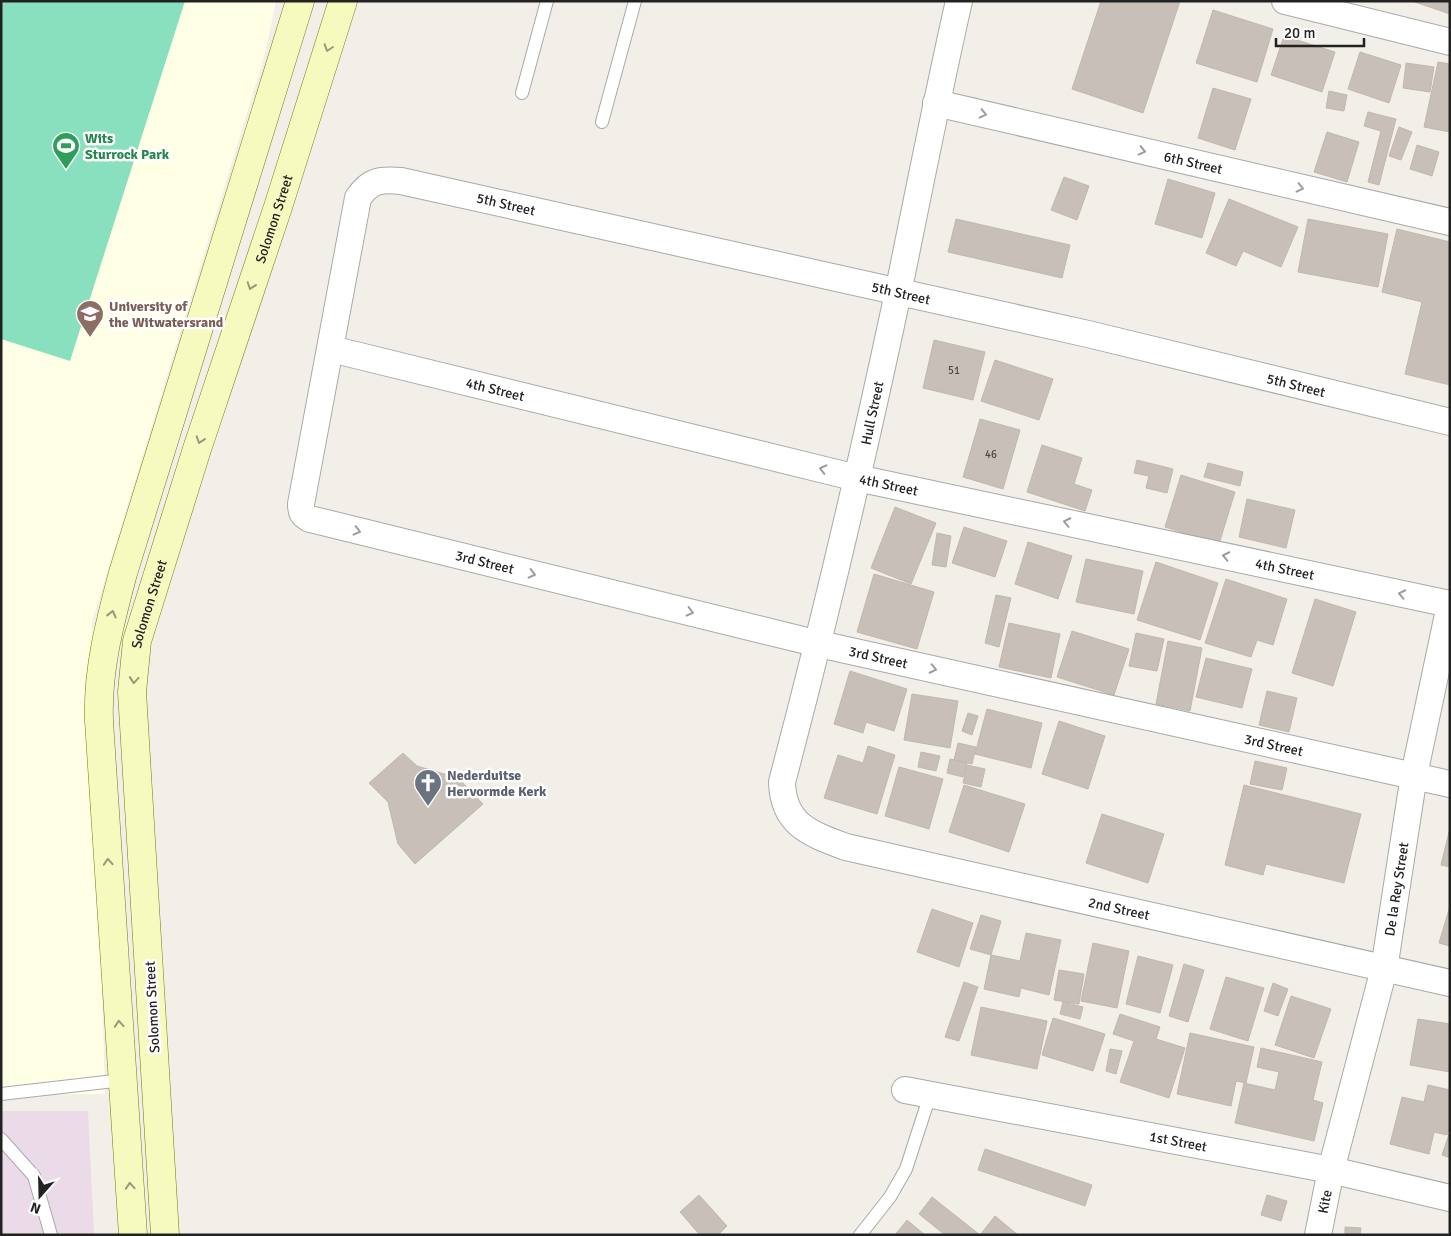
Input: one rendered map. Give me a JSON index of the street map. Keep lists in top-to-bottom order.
{
  "streets": {
    "main road": ["Solomon Street"],
    "street": [
      "6th Street",
      "5th Street",
      "4th Street",
      "Hull Street",
      "3rd Street",
      "De la Rey Street",
      "2nd Street",
      "1st Street",
      "Kite"
    ]
  },
  "crossings": [
    ["6th Street", "Hull Street"],
    ["5th Street", "4th Street"],
    ["5th Street", "Hull Street"],
    ["5th Street", "3rd Street"],
    ["4th Street", "Hull Street"],
    ["4th Street", "3rd Street"],
    ["4th Street", "De la Rey Street"],
    ["Hull Street", "3rd Street"],
    ["Hull Street", "2nd Street"],
    ["3rd Street", "De la Rey Street"],
    ["De la Rey Street", "2nd Street"],
    ["De la Rey Street", "1st Street"],
    ["De la Rey Street", "Kite"],
    ["1st Street", "Kite"]
  ],
  "one_way": ["4th Street", "3rd Street"],
  "places": {
    "sports": ["Wits Sturrock Park"],
    "school or university": ["University of the Witwatersrand"],
    "church": ["Nederduitse Hervormde Kerk"]
  },
  "house_numbers": ["51", "46"],
  "scale_bar": "20 m",
  "north": "bottom"
}
